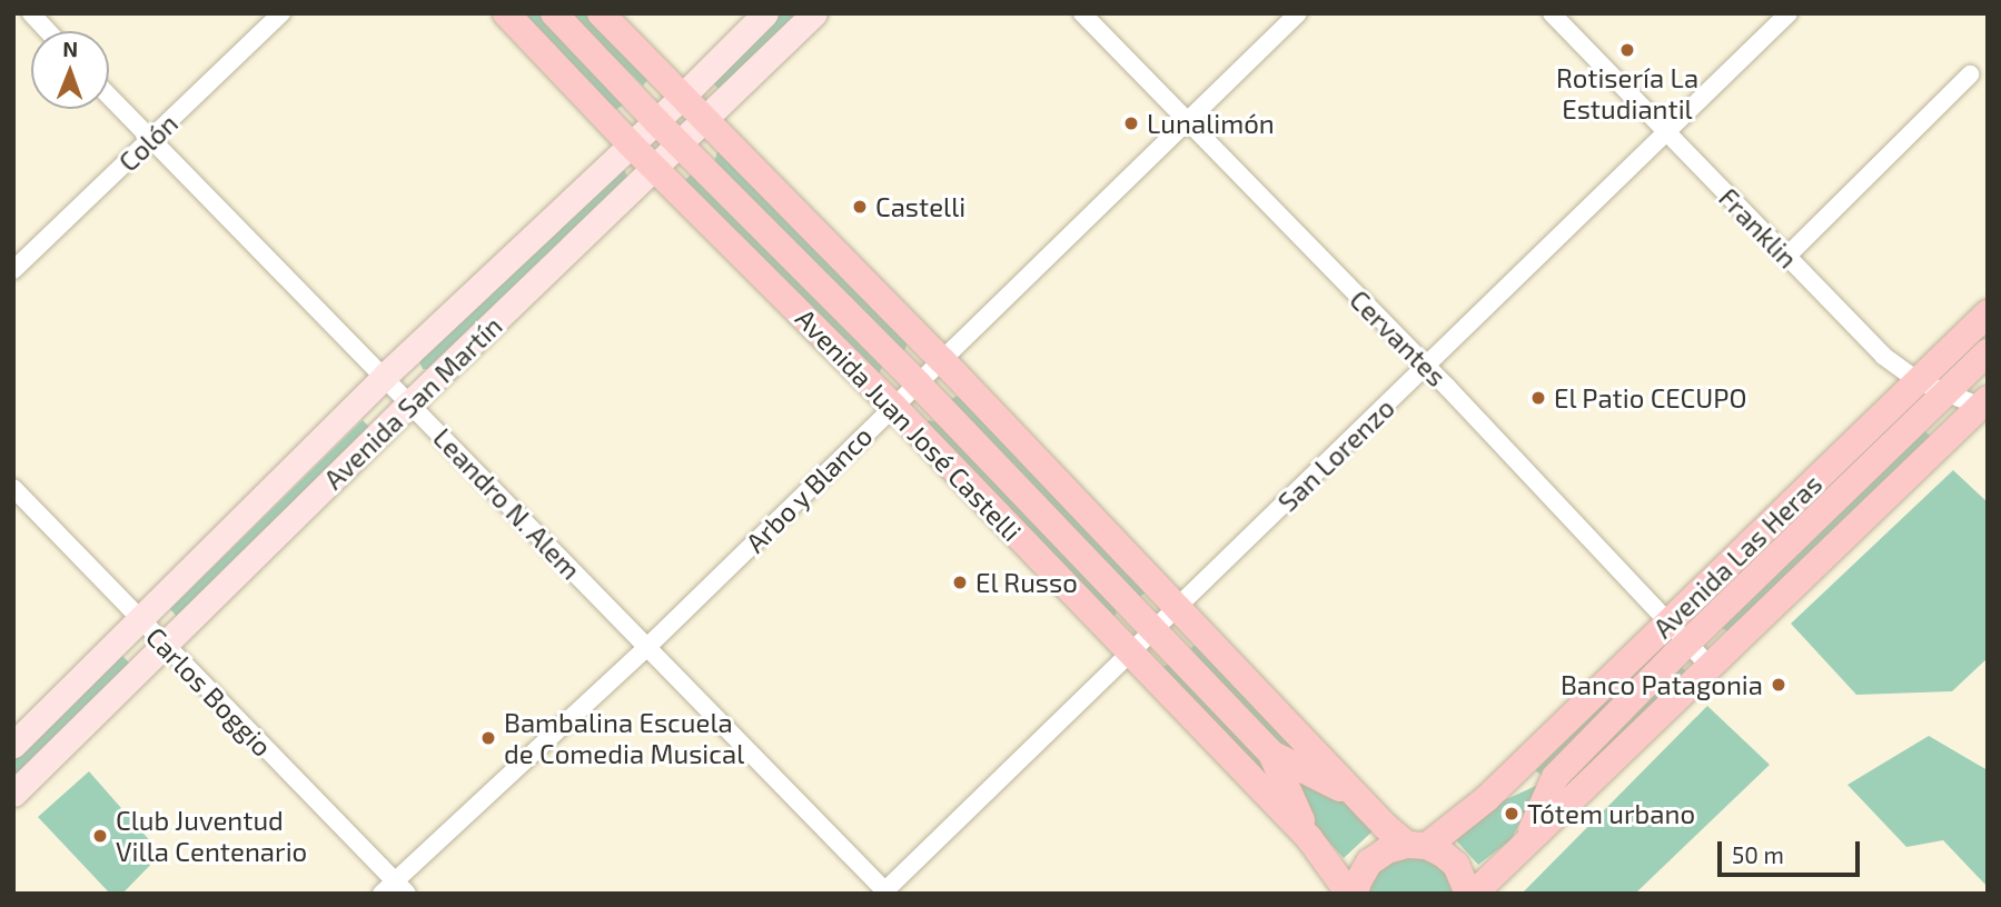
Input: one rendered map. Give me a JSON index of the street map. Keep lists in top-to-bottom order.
{
  "streets": {
    "main road": ["Avenida San Martín", "Avenida Juan José Castelli", "Avenida Las Heras"],
    "street": [
      "Colón",
      "Franklin",
      "Cervantes",
      "San Lorenzo",
      "Arbo y Blanco",
      "Leandro N. Alem",
      "Carlos Boggio"
    ]
  },
  "crossings": [
    ["Colón", "Leandro N. Alem"],
    ["Franklin", "San Lorenzo"],
    ["Franklin", "Avenida Las Heras"],
    ["Cervantes", "San Lorenzo"],
    ["Cervantes", "Arbo y Blanco"],
    ["Cervantes", "Avenida Las Heras"],
    ["Avenida San Martín", "Avenida Juan José Castelli"],
    ["Avenida San Martín", "Leandro N. Alem"],
    ["Avenida San Martín", "Carlos Boggio"],
    ["Avenida Juan José Castelli", "San Lorenzo"],
    ["Avenida Juan José Castelli", "Arbo y Blanco"],
    ["Avenida Juan José Castelli", "Avenida Las Heras"],
    ["San Lorenzo", "Leandro N. Alem"],
    ["Arbo y Blanco", "Leandro N. Alem"],
    ["Arbo y Blanco", "Carlos Boggio"]
  ],
  "places": [
    "Rotisería La Estudiantil",
    "Lunalimón",
    "Castelli",
    "El Patio CECUPO",
    "El Russo",
    "Banco Patagonia",
    "Bambalina Escuela de Comedia Musical",
    "Tótem urbano",
    "Club Juventud Villa Centenario"
  ],
  "scale_bar": "50 m",
  "north": "top"
}
